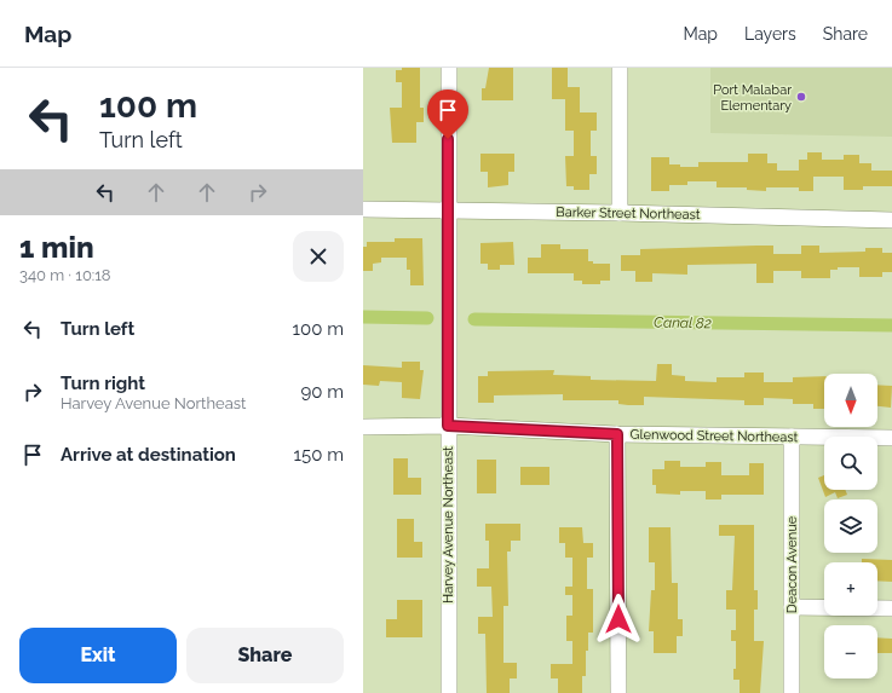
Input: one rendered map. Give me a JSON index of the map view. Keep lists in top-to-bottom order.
{
  "streets": {
    "street": [
      "Barker Street Northeast",
      "Glenwood Street Northeast",
      "Harvey Avenue Northeast",
      "Deacon Avenue"
    ]
  },
  "crossings": [
    ["Barker Street Northeast", "Harvey Avenue Northeast"],
    ["Glenwood Street Northeast", "Harvey Avenue Northeast"],
    ["Glenwood Street Northeast", "Deacon Avenue"]
  ],
  "water": ["Canal 82"],
  "places": ["Port Malabar Elementary"],
  "north": "bottom",
  "page": {
    "header": "Map",
    "nav": ["Map", "Layers", "Share"],
    "turn": ["100 m", "Turn left"],
    "heading": ["1 min", "340 m · 10:18"],
    "list": [
      {
        "name": "Turn left",
        "value": "100 m"
      },
      {
        "name": "Turn right",
        "note": "Harvey Avenue Northeast",
        "value": "90 m"
      },
      {
        "name": "Arrive at destination",
        "value": "150 m"
      }
    ],
    "map_buttons": ["+", "−"],
    "buttons": ["Exit", "Share"]
  }
}
